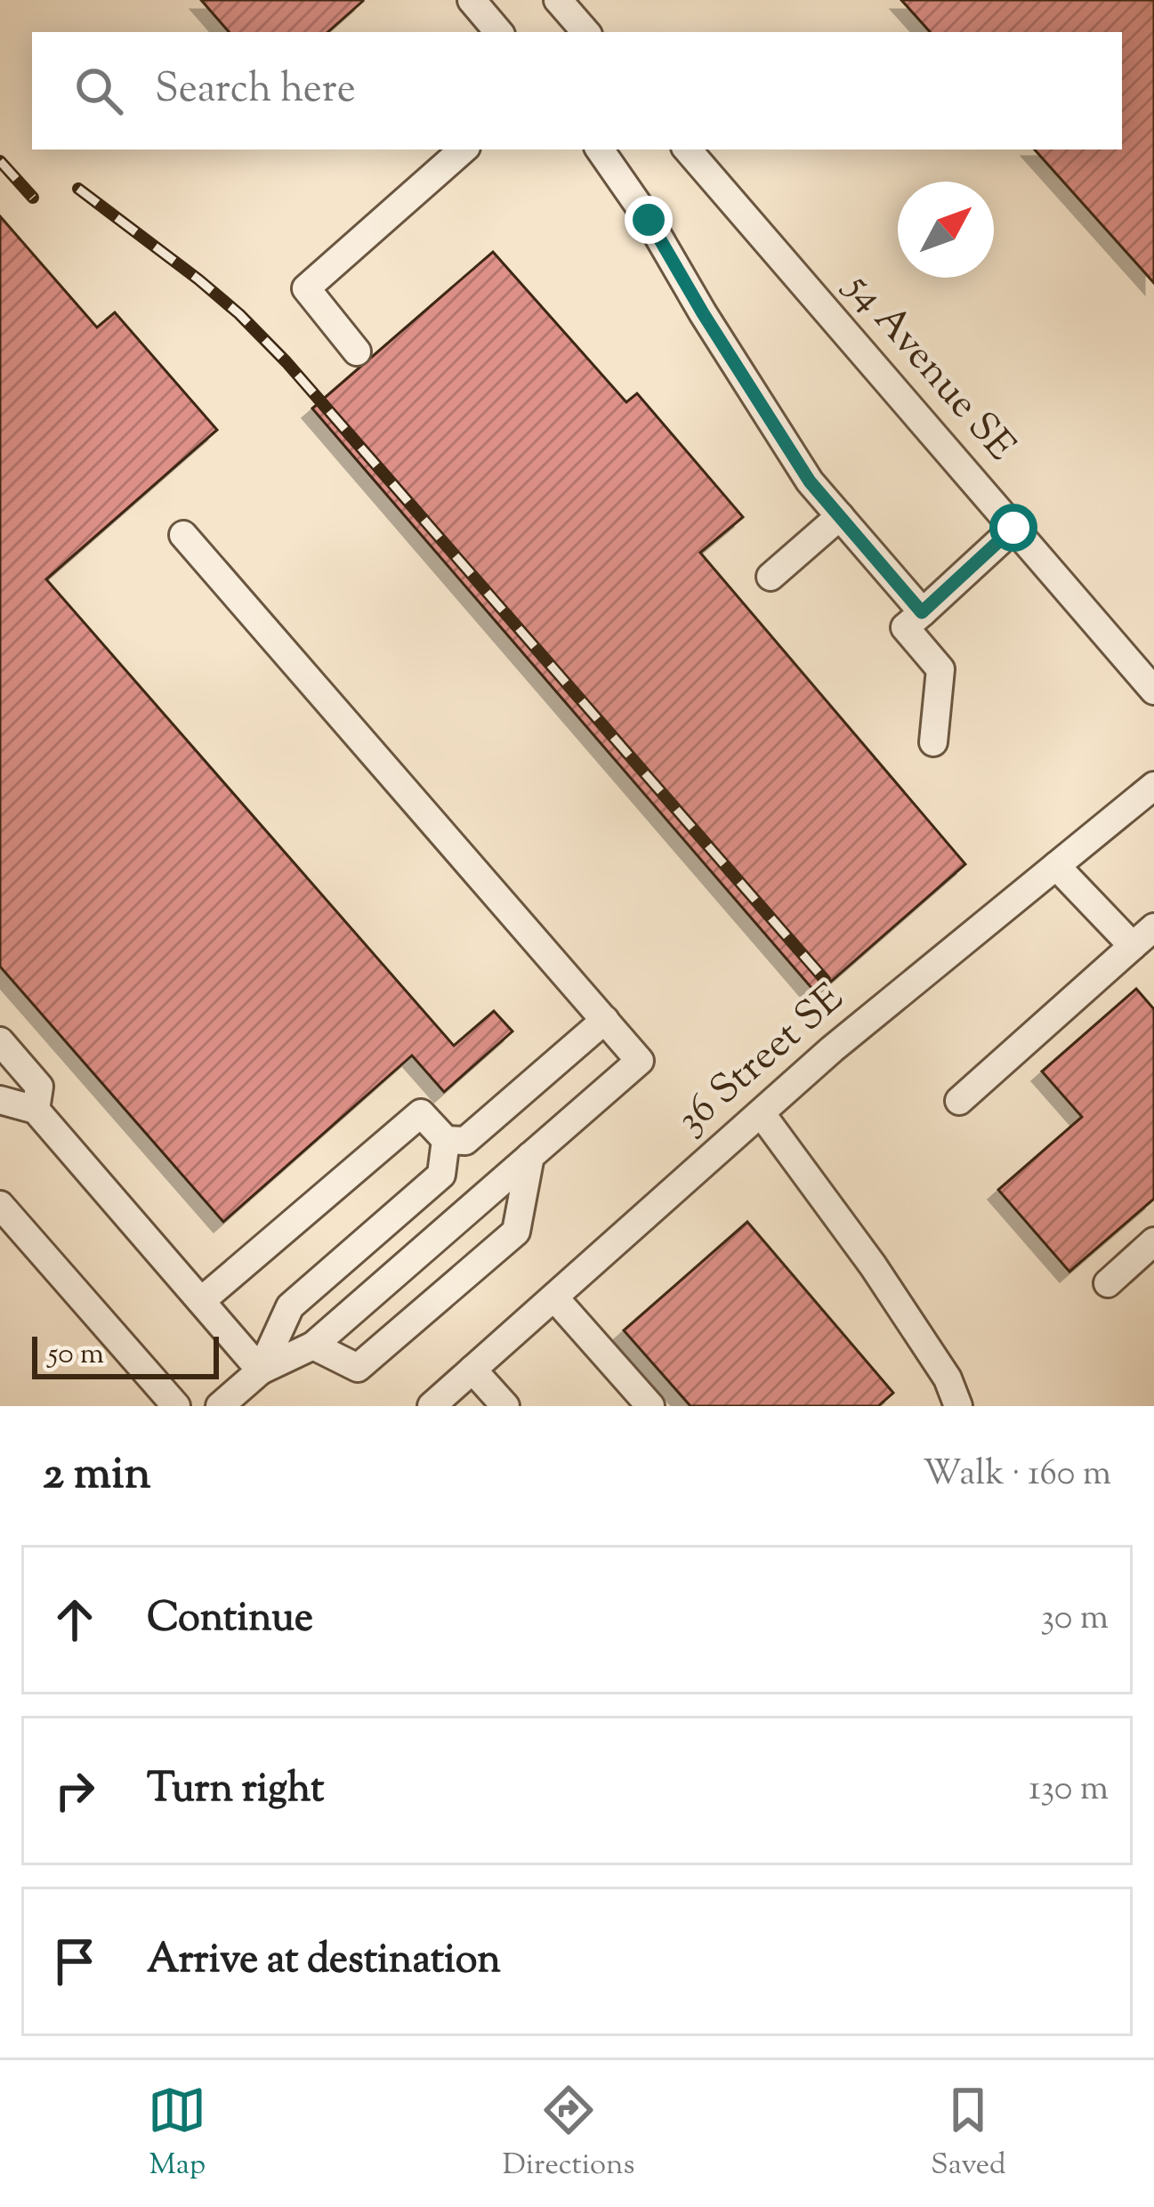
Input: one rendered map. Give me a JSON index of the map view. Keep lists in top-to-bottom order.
{
  "streets": {
    "street": ["54 Avenue SE", "36 Street SE"]
  },
  "scale_bar": "50 m",
  "north": "top right",
  "page": {
    "search": "Search here",
    "scale": "50 m",
    "heading": ["2 min", "Walk · 160 m"],
    "list": [
      ["Continue", "30 m"],
      ["Turn right", "130 m"],
      "Arrive at destination"
    ],
    "nav": ["Map", "Directions", "Saved"]
  }
}
